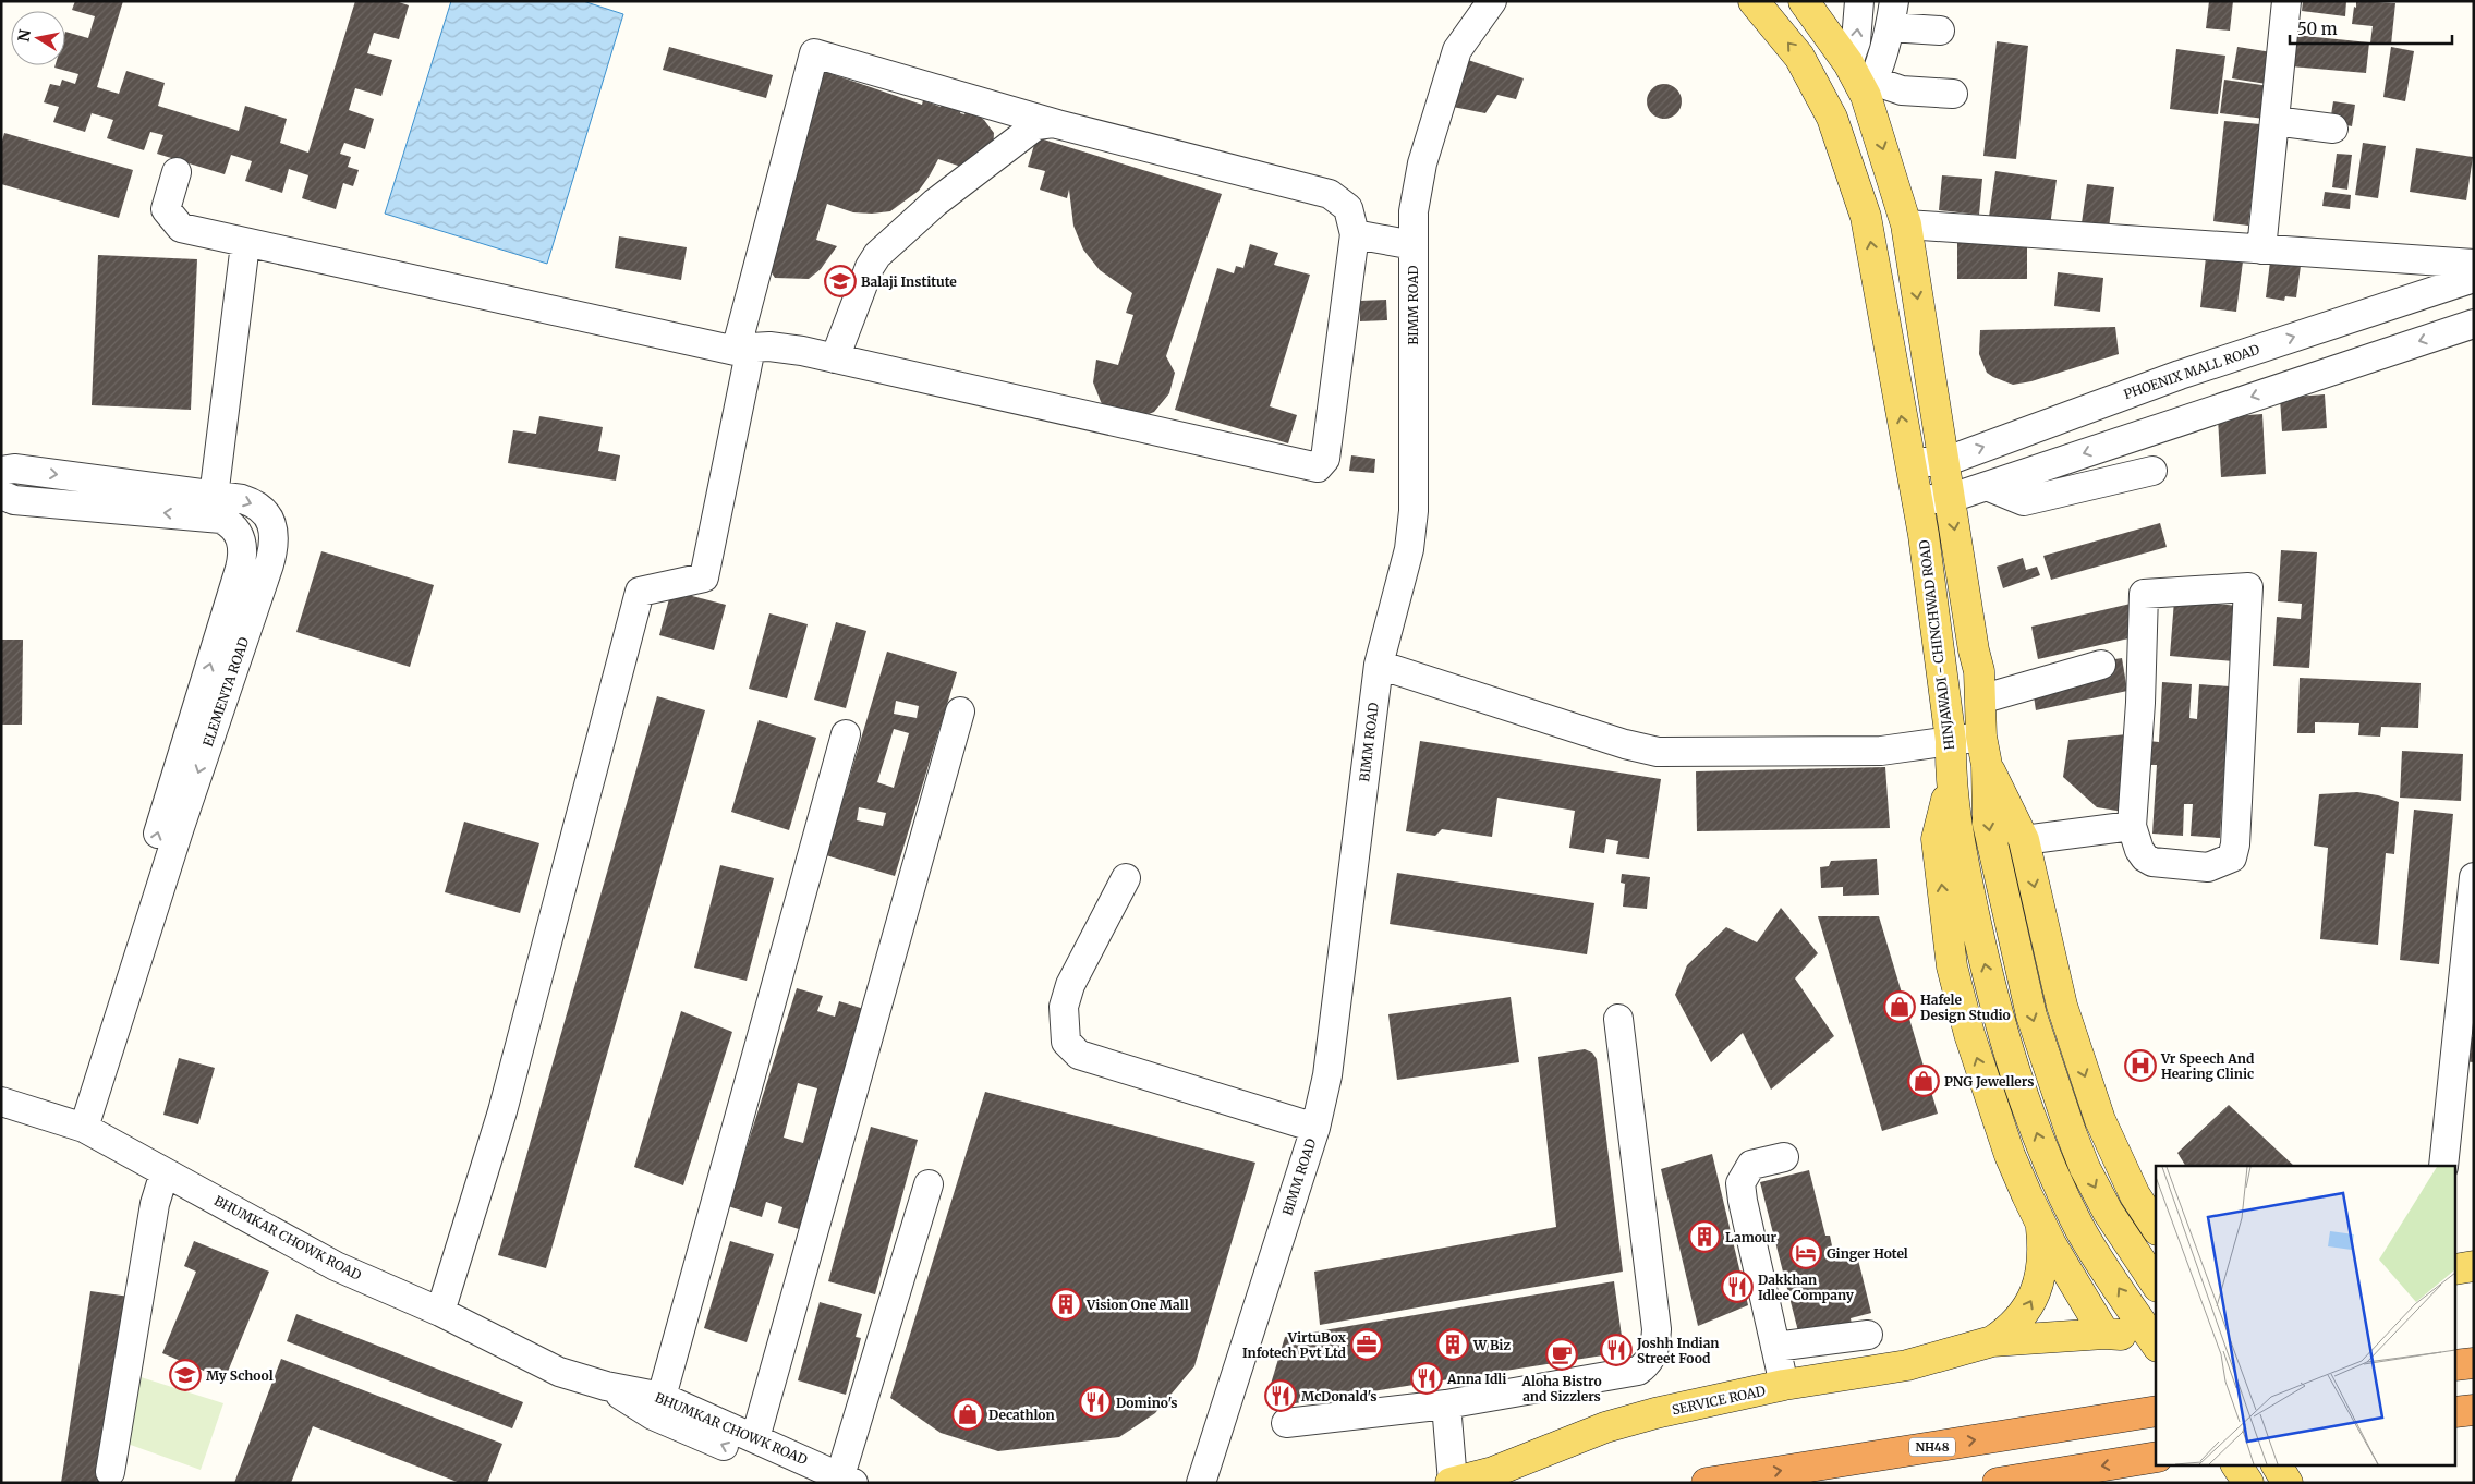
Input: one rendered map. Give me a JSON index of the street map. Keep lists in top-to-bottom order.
{
  "streets": {
    "highway": ["NH48"],
    "main road": ["HINJAWADI - CHINCHWAD ROAD", "SERVICE ROAD"],
    "street": [
      "BIMM ROAD",
      "PHOENIX MALL ROAD",
      "ELEMENTA ROAD",
      "BHUMKAR CHOWK ROAD"
    ]
  },
  "crossings": [
    ["PHOENIX MALL ROAD", "HINJAWADI - CHINCHWAD ROAD"],
    ["ELEMENTA ROAD", "BHUMKAR CHOWK ROAD"]
  ],
  "places": {
    "school or university": ["Balaji Institute", "My School"],
    "shop": ["Hafele Design Studio", "PNG Jewellers", "Decathlon"],
    "hospital": ["Vr Speech And Hearing Clinic"],
    "building": ["Lamour", "Vision One Mall", "W Biz"],
    "hotel": ["Ginger Hotel"],
    "restaurant": [
      "Dakkhan Idlee Company",
      "Joshh Indian Street Food",
      "Anna Idli",
      "McDonald's",
      "Domino's"
    ],
    "office": ["VirtuBox Infotech Pvt Ltd"],
    "cafe": ["Aloha Bistro and Sizzlers"]
  },
  "scale_bar": "50 m",
  "north": "left"
}
